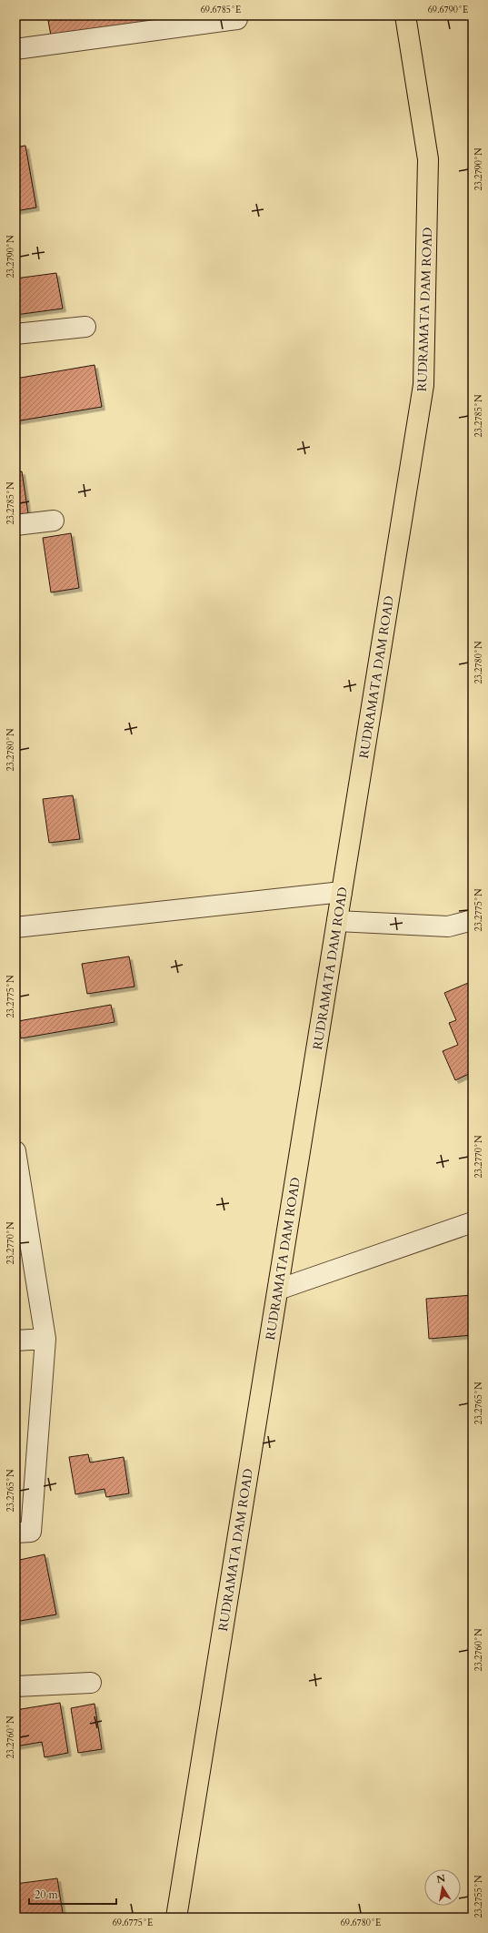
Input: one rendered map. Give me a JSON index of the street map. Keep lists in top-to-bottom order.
{
  "streets": {
    "highway": ["RUDRAMATA DAM ROAD"]
  },
  "scale_bar": "20 m",
  "north": "top",
  "coordinates": [
    "69.6785°E",
    "69.6790°E",
    "23.2790°N",
    "23.2785°N",
    "23.2780°N",
    "23.2775°N",
    "23.2770°N",
    "23.2765°N",
    "23.2760°N",
    "23.2755°N",
    "69.6775°E",
    "69.6780°E"
  ]
}
